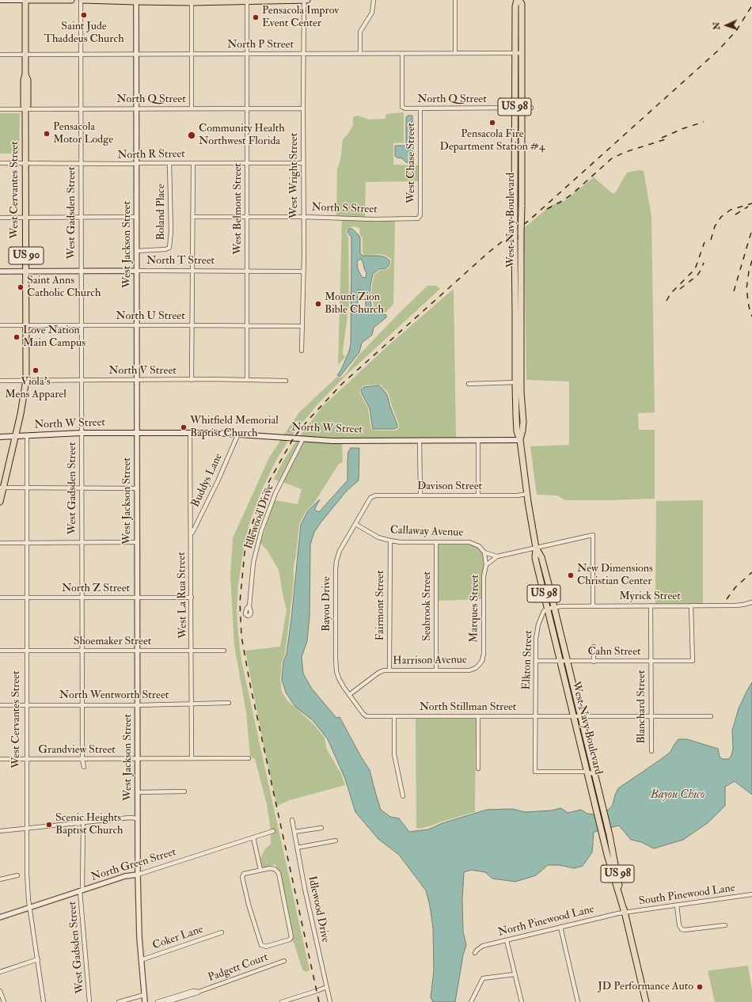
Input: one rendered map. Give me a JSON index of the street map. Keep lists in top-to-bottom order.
{
  "streets": {
    "main road": [
      "US 98",
      "West Cervantes Street",
      "West Navy Boulevard",
      "US 90",
      "North W Street"
    ],
    "street": [
      "North P Street",
      "North Q Street",
      "North R Street",
      "West Chase Street",
      "West Wright Street",
      "West Belmont Street",
      "North S Street",
      "Boland Place",
      "West Gadsden Street",
      "West Jackson Street",
      "North T Street",
      "North U Street",
      "North V Street",
      "Buddys Lane",
      "Davison Street",
      "Idlewood Drive",
      "Callaway Avenue",
      "North Z Street",
      "West La Rua Street",
      "Myrick Street",
      "Bayou Drive",
      "Fairmont Street",
      "Seabrook Street",
      "Marques Street",
      "Shoemaker Street",
      "Cahn Street",
      "Elkton Street",
      "Harrison Avenue",
      "North Wentworth Street",
      "Blanchard Street",
      "North Stillman Street",
      "Grandview Street",
      "North Green Street",
      "South Pinewood Lane",
      "North Pinewood Lane",
      "Coker Lane",
      "Padgett Court"
    ]
  },
  "crossings": [
    ["North P Street", "West Chase Street"],
    ["North P Street", "West Wright Street"],
    ["North P Street", "West Cervantes Street"],
    ["North P Street", "West Belmont Street"],
    ["North P Street", "West Gadsden Street"],
    ["North P Street", "West Navy Boulevard"],
    ["North P Street", "West Jackson Street"],
    ["North Q Street", "West Chase Street"],
    ["North Q Street", "West Wright Street"],
    ["North Q Street", "West Cervantes Street"],
    ["North Q Street", "West Belmont Street"],
    ["North Q Street", "West Gadsden Street"],
    ["North Q Street", "West Navy Boulevard"],
    ["North Q Street", "West Jackson Street"],
    ["North R Street", "West Wright Street"],
    ["North R Street", "West Cervantes Street"],
    ["North R Street", "West Belmont Street"],
    ["North R Street", "Boland Place"],
    ["North R Street", "West Gadsden Street"],
    ["North R Street", "West Jackson Street"],
    ["West Chase Street", "North S Street"],
    ["West Wright Street", "North S Street"],
    ["West Wright Street", "North T Street"],
    ["West Wright Street", "North U Street"],
    ["West Cervantes Street", "US 90"],
    ["West Cervantes Street", "North T Street"],
    ["West Cervantes Street", "North U Street"],
    ["West Cervantes Street", "North V Street"],
    ["West Cervantes Street", "North W Street"],
    ["West Cervantes Street", "North Z Street"],
    ["West Cervantes Street", "Shoemaker Street"],
    ["West Cervantes Street", "North Wentworth Street"],
    ["West Cervantes Street", "Grandview Street"],
    ["West Cervantes Street", "North Green Street"],
    ["West Belmont Street", "North S Street"],
    ["West Belmont Street", "North T Street"],
    ["West Belmont Street", "North U Street"],
    ["West Belmont Street", "North V Street"],
    ["Boland Place", "West Jackson Street"],
    ["West Gadsden Street", "North T Street"],
    ["West Gadsden Street", "North U Street"],
    ["West Gadsden Street", "North V Street"],
    ["West Gadsden Street", "North W Street"],
    ["West Gadsden Street", "North Z Street"],
    ["West Gadsden Street", "Shoemaker Street"],
    ["West Gadsden Street", "North Wentworth Street"],
    ["West Gadsden Street", "Grandview Street"],
    ["West Gadsden Street", "North Green Street"],
    ["West Navy Boulevard", "North W Street"],
    ["West Navy Boulevard", "Davison Street"],
    ["West Navy Boulevard", "Myrick Street"],
    ["West Navy Boulevard", "Cahn Street"],
    ["West Navy Boulevard", "Elkton Street"],
    ["West Navy Boulevard", "North Stillman Street"],
    ["West Navy Boulevard", "South Pinewood Lane"],
    ["West Navy Boulevard", "North Pinewood Lane"],
    ["West Jackson Street", "North T Street"],
    ["West Jackson Street", "North U Street"],
    ["West Jackson Street", "North V Street"],
    ["West Jackson Street", "North W Street"],
    ["West Jackson Street", "North Z Street"],
    ["West Jackson Street", "Shoemaker Street"],
    ["West Jackson Street", "North Wentworth Street"],
    ["West Jackson Street", "Grandview Street"],
    ["West Jackson Street", "North Green Street"],
    ["West Jackson Street", "Coker Lane"],
    ["US 90", "North W Street"],
    ["North W Street", "Buddys Lane"],
    ["North W Street", "Idlewood Drive"],
    ["North W Street", "West La Rua Street"],
    ["Buddys Lane", "West La Rua Street"],
    ["Davison Street", "Bayou Drive"],
    ["Callaway Avenue", "Bayou Drive"],
    ["Callaway Avenue", "Fairmont Street"],
    ["Callaway Avenue", "Seabrook Street"],
    ["Callaway Avenue", "Marques Street"],
    ["North Z Street", "West La Rua Street"],
    ["West La Rua Street", "Shoemaker Street"],
    ["West La Rua Street", "North Wentworth Street"],
    ["West La Rua Street", "Grandview Street"],
    ["Myrick Street", "Cahn Street"],
    ["Myrick Street", "Elkton Street"],
    ["Myrick Street", "Blanchard Street"],
    ["Bayou Drive", "Harrison Avenue"],
    ["Bayou Drive", "North Stillman Street"],
    ["Fairmont Street", "Harrison Avenue"],
    ["Seabrook Street", "Harrison Avenue"],
    ["Marques Street", "Harrison Avenue"],
    ["Cahn Street", "Elkton Street"],
    ["Cahn Street", "Blanchard Street"],
    ["Elkton Street", "North Stillman Street"],
    ["Blanchard Street", "North Stillman Street"],
    ["South Pinewood Lane", "North Pinewood Lane"]
  ],
  "water": ["Bayou Chico"],
  "places": [
    "Saint Jude Thaddeus Church",
    "Pensacola Improv Event Center",
    "Pensacola Fire Department Station #4",
    "Pensacola Motor Lodge",
    "Community Health Northwest Florida",
    "Saint Anns Catholic Church",
    "Mount Zion Bible Church",
    "Love Nation Main Campus",
    "Viola's Mens Apparel",
    "Whitfield Memorial Baptist Church",
    "New Dimensions Christian Center",
    "Scenic Heights Baptist Church",
    "JD Performance Auto"
  ],
  "north": "left"
}
